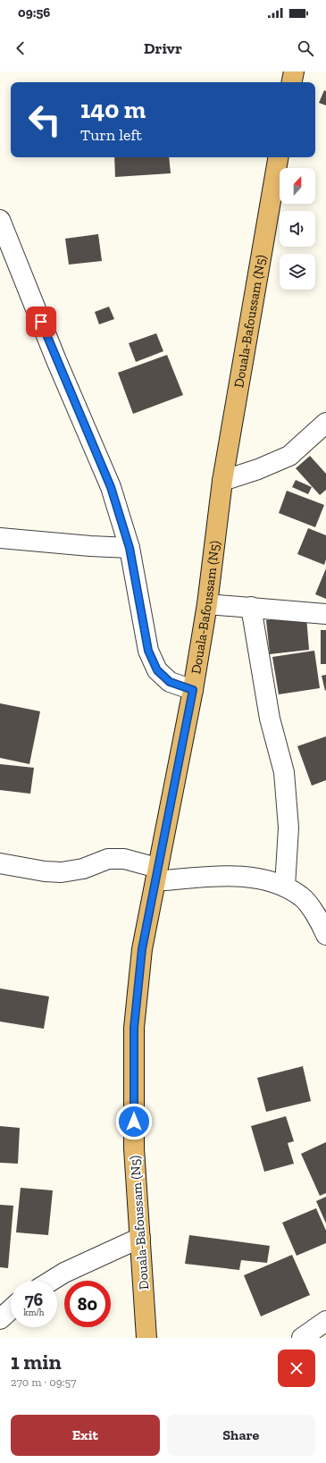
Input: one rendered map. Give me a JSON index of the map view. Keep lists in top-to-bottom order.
{
  "streets": {
    "highway": ["Douala-Bafoussam (N5)"]
  },
  "north": "top",
  "page": {
    "status": "09:56",
    "header": "Drivr",
    "turn": ["140 m", "Turn left"],
    "speed": "76 km/h",
    "limit": "80",
    "heading": ["1 min", "270 m · 09:57"],
    "buttons": ["Exit", "Share"]
  }
}
